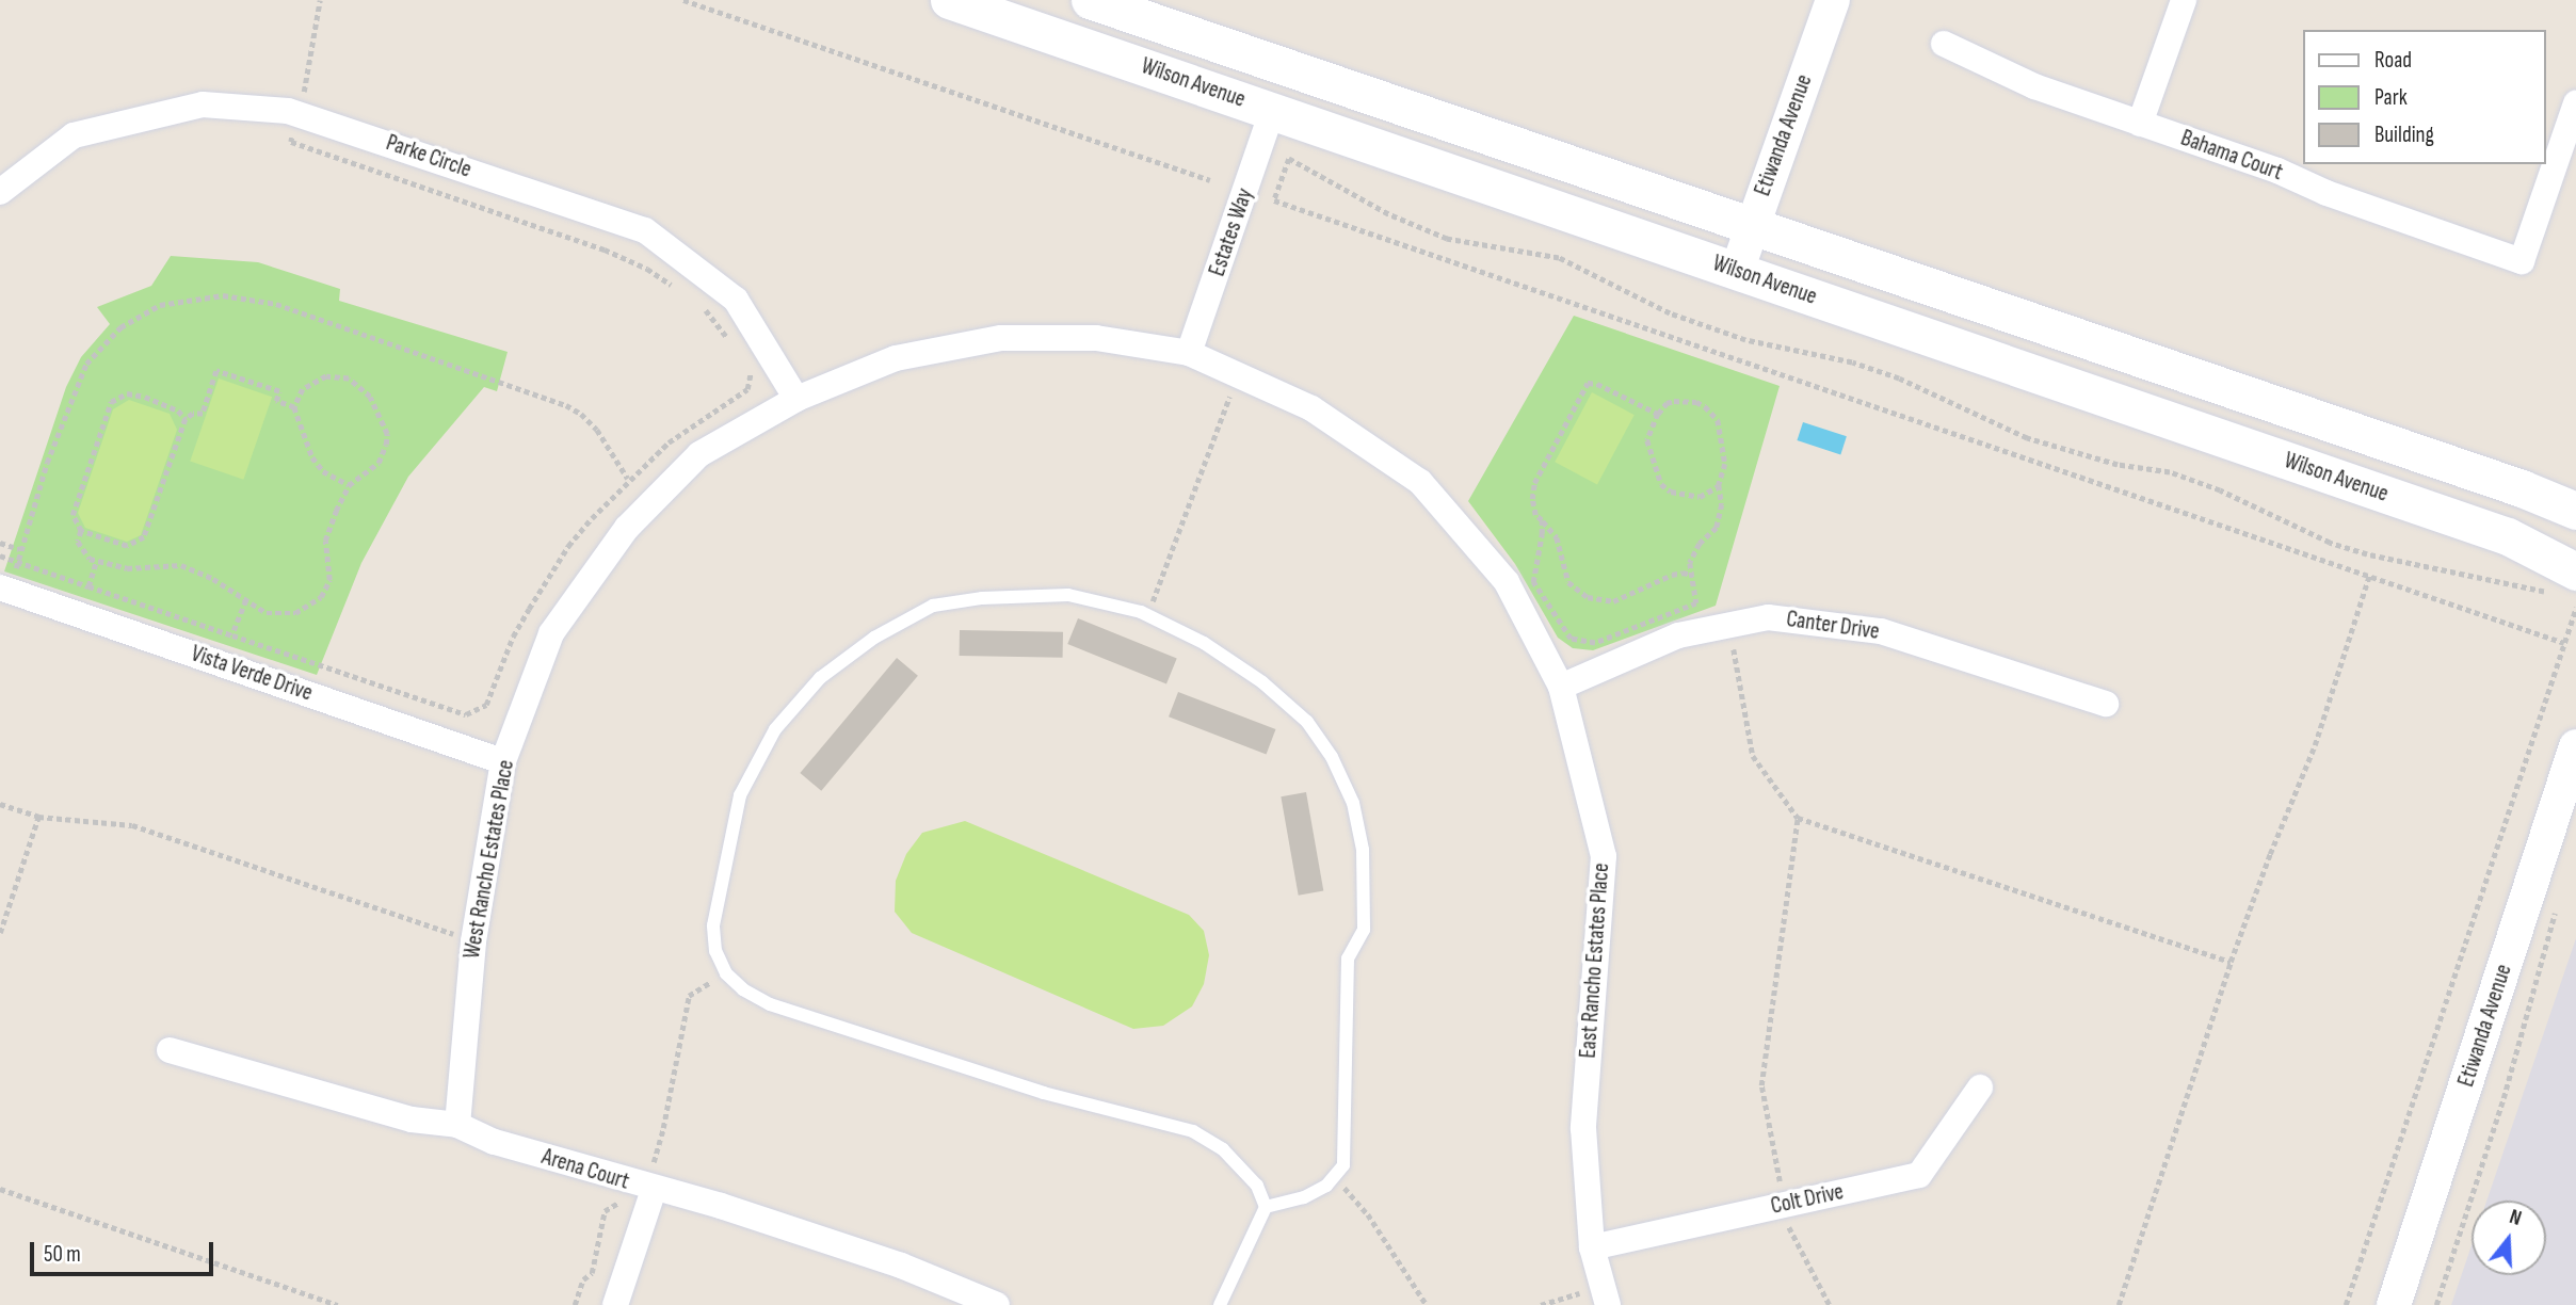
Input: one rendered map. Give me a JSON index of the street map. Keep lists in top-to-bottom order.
{
  "streets": {
    "main road": ["Wilson Avenue"],
    "street": [
      "Etiwanda Avenue",
      "Bahama Court",
      "Parke Circle",
      "Estates Way",
      "Canter Drive",
      "Vista Verde Drive",
      "West Rancho Estates Place",
      "East Rancho Estates Place",
      "Arena Court",
      "Colt Drive"
    ]
  },
  "crossings": [
    ["Wilson Avenue", "Etiwanda Avenue"],
    ["Wilson Avenue", "Estates Way"],
    ["Parke Circle", "West Rancho Estates Place"],
    ["Estates Way", "West Rancho Estates Place"],
    ["Estates Way", "East Rancho Estates Place"],
    ["Canter Drive", "East Rancho Estates Place"],
    ["Vista Verde Drive", "West Rancho Estates Place"],
    ["West Rancho Estates Place", "East Rancho Estates Place"],
    ["West Rancho Estates Place", "Arena Court"],
    ["East Rancho Estates Place", "Colt Drive"]
  ],
  "legend": ["Road", "Park", "Building"],
  "scale_bar": "50 m",
  "north": "top"
}
